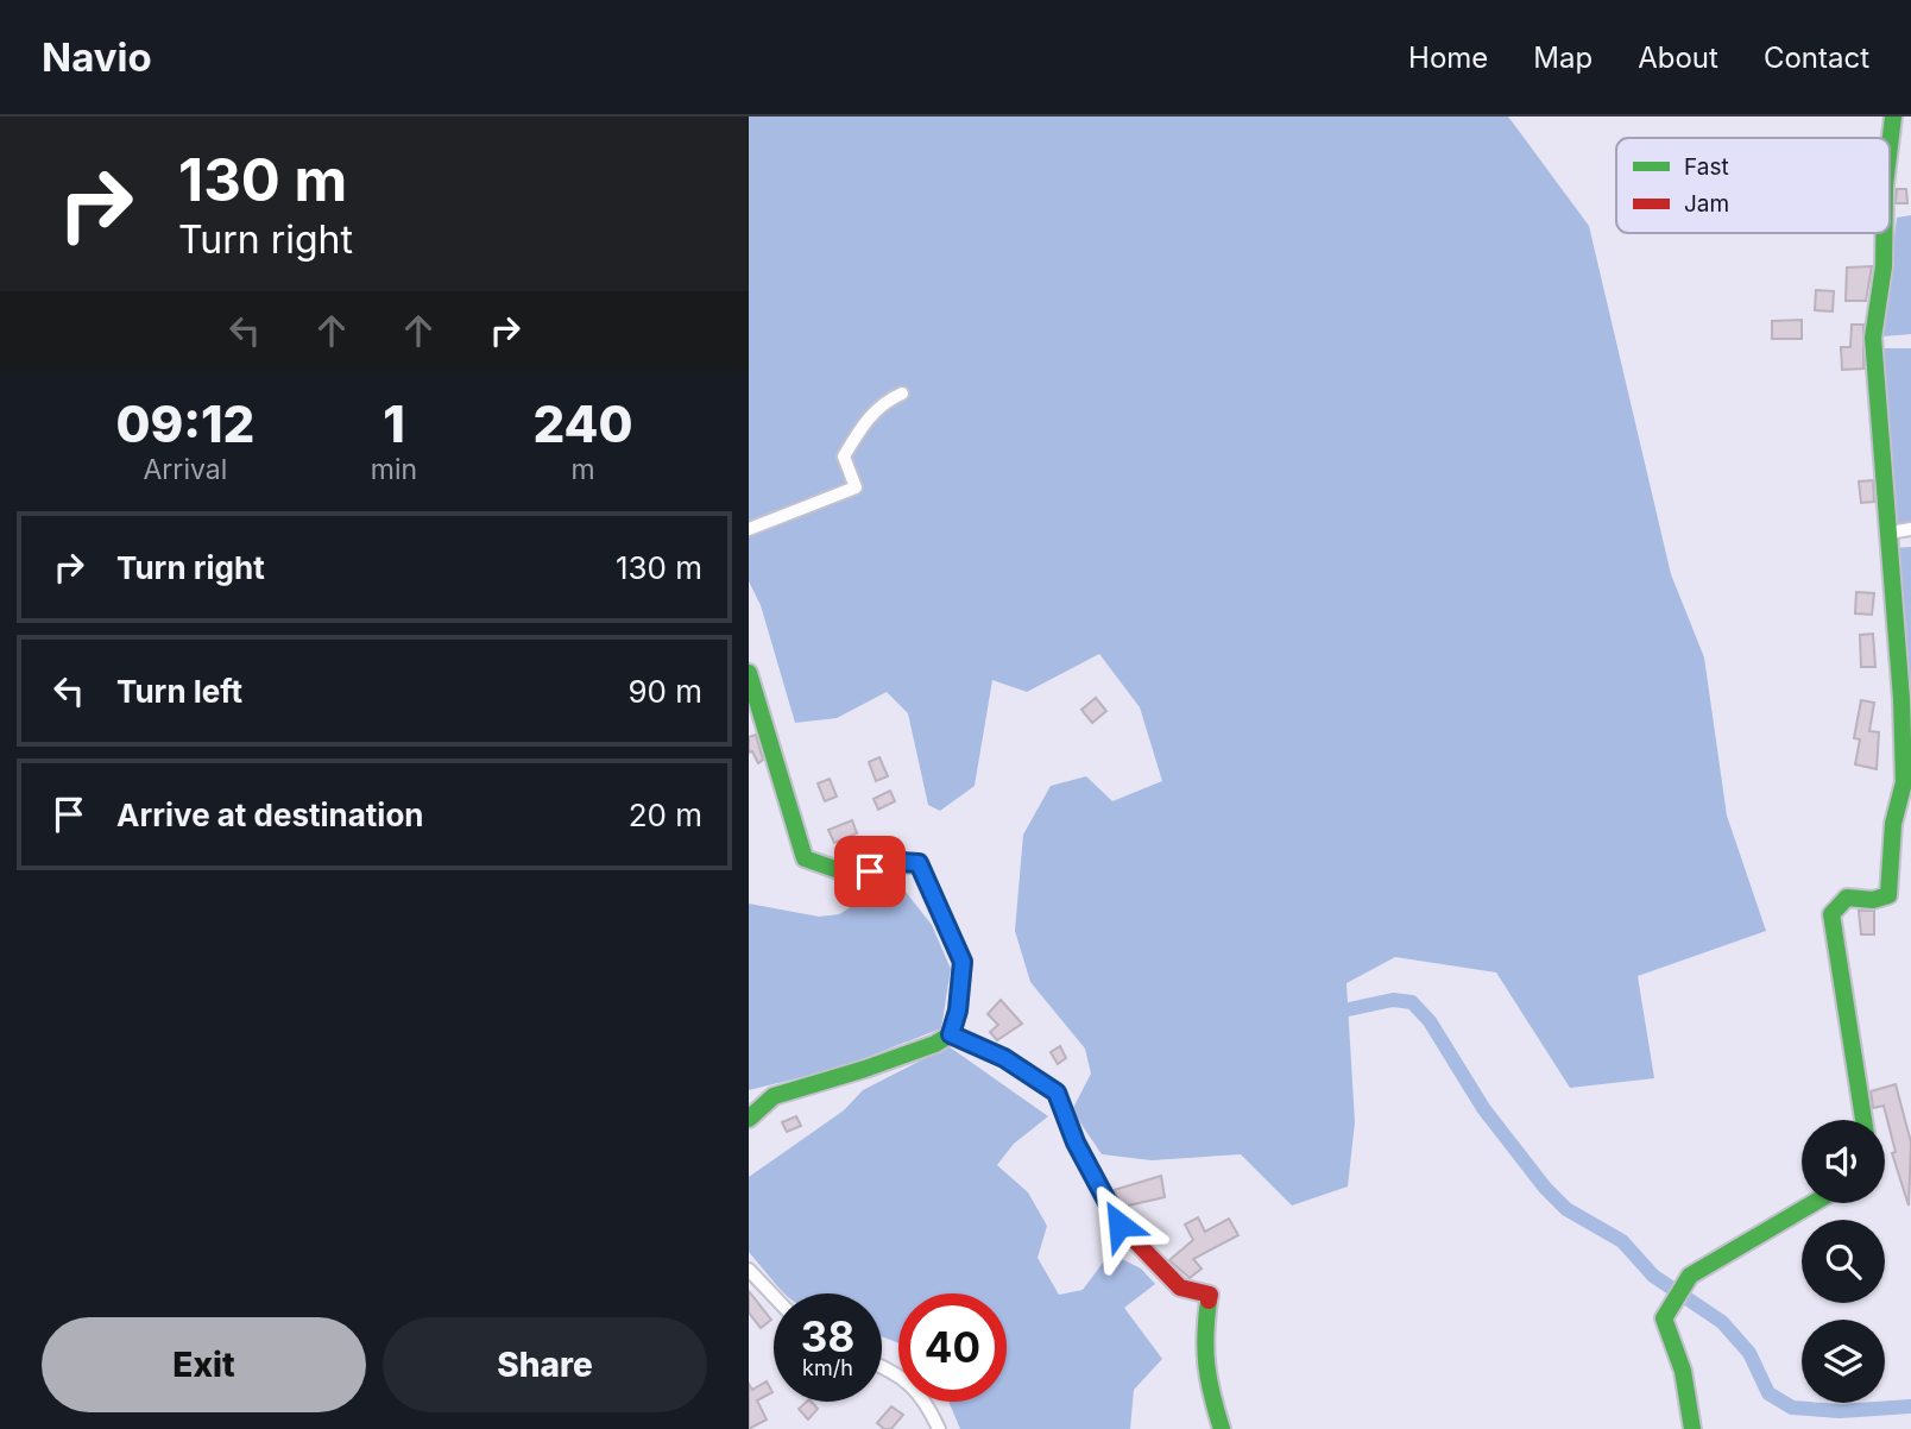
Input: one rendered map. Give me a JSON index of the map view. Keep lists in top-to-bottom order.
{
  "legend": ["Fast", "Jam"],
  "page": {
    "header": "Navio",
    "nav": [
      "Home",
      "Map",
      "About",
      "Contact"
    ],
    "turn": ["130 m", "Turn right"],
    "eta": [
      "09:12",
      "Arrival",
      "1",
      "min",
      "240",
      "m"
    ],
    "list": [
      {
        "name": "Turn right",
        "value": "130 m"
      },
      {
        "name": "Turn left",
        "value": "90 m"
      },
      {
        "name": "Arrive at destination",
        "value": "20 m"
      }
    ],
    "speed": "38 km/h",
    "limit": "40",
    "buttons": ["Exit", "Share"]
  }
}
